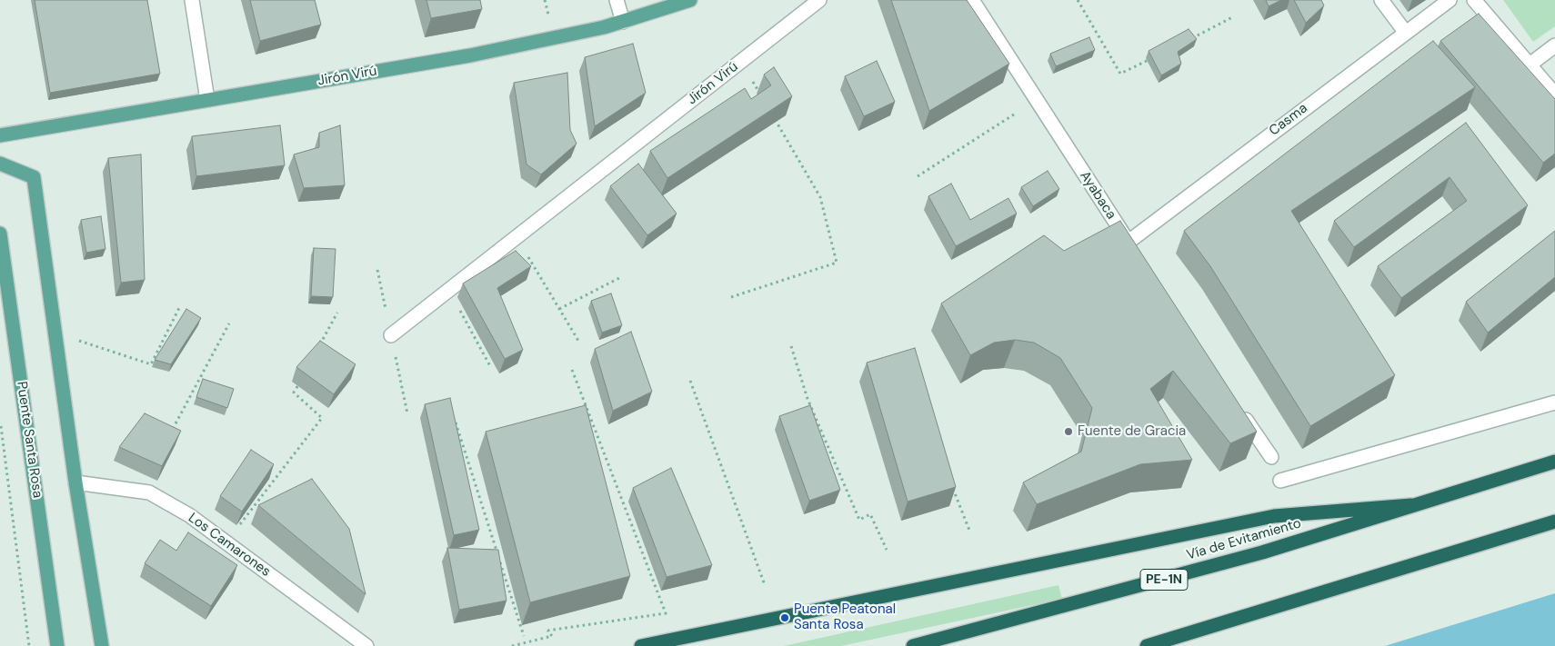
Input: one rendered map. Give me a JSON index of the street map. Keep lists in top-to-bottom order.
{
  "streets": {
    "highway": ["Vía de Evitamiento", "PE-1N"],
    "main road": ["Jirón Virú", "Puente Santa Rosa"],
    "street": ["Casma", "Ayabaca", "Los Camarones"]
  },
  "crossings": [
    ["Casma", "Ayabaca"]
  ],
  "places": ["Fuente de Gracia", "Puente Peatonal Santa Rosa"]
}
